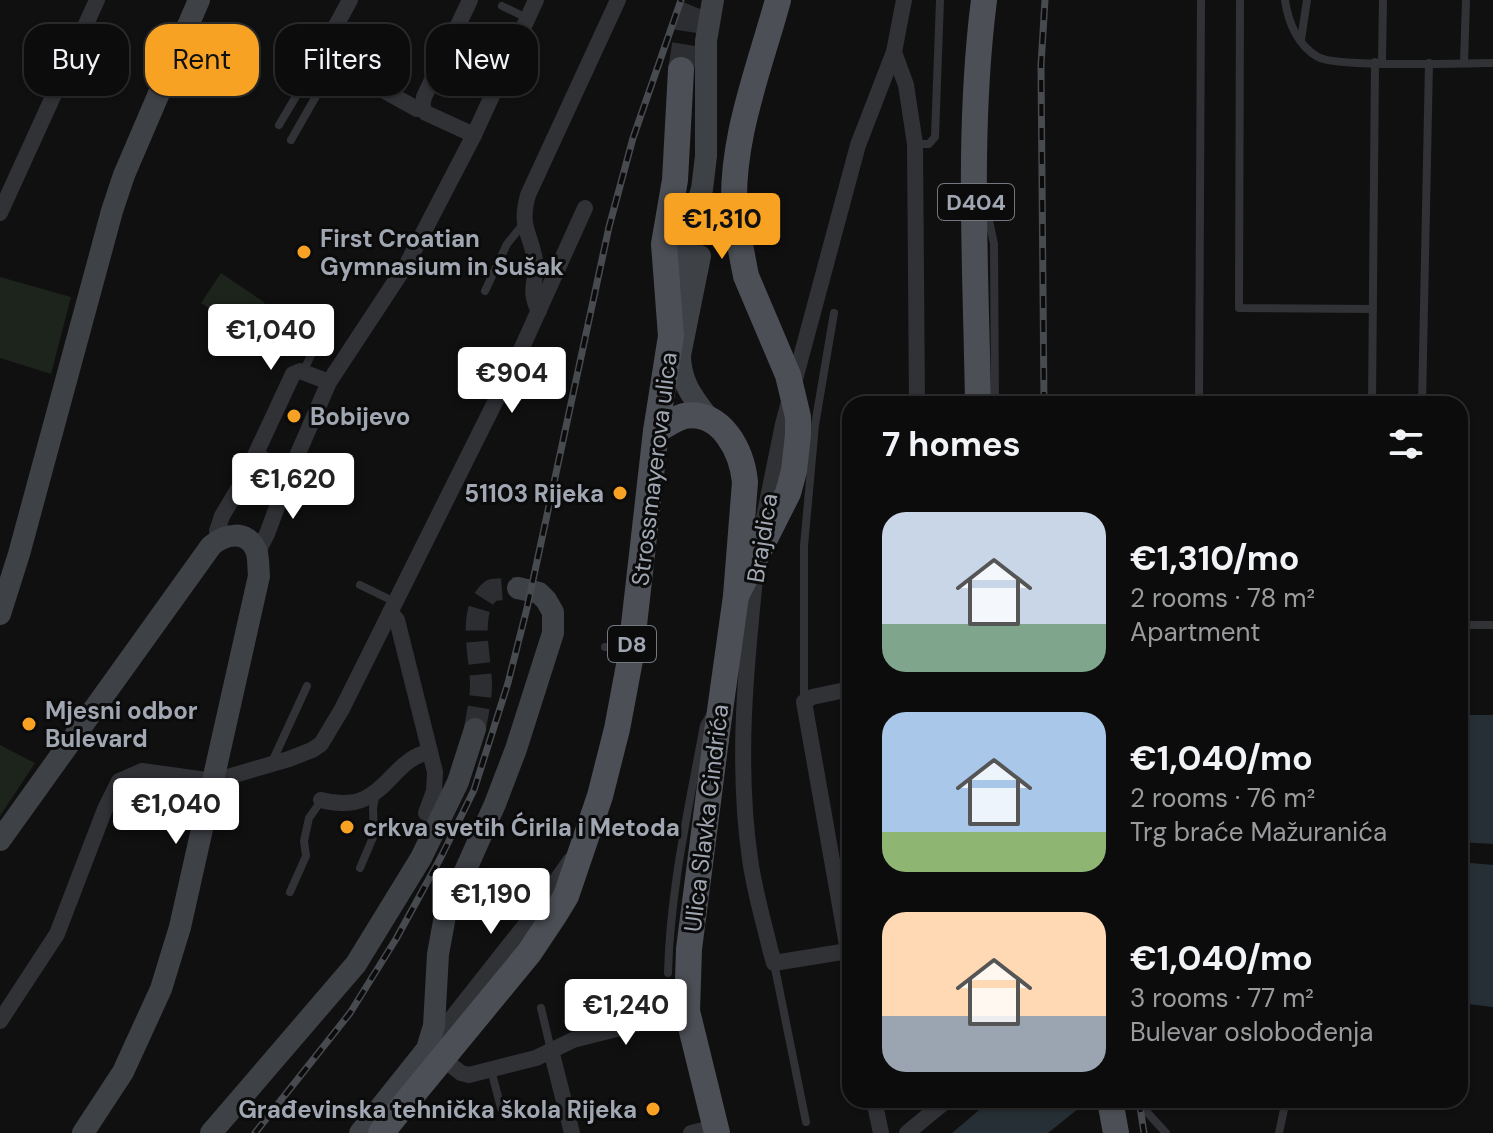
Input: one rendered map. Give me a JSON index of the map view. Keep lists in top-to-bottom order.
{
  "streets": {
    "main road": [
      "D404",
      "Strossmayerova ulica",
      "D8",
      "Ulica Slavka Cindrića"
    ],
    "street": ["Brajdica"]
  },
  "places": [
    "First Croatian Gymnasium in Sušak",
    "Bobijevo",
    "51103 Rijeka",
    "Mjesni odbor Bulevard",
    "crkva svetih Ćirila i Metoda",
    "Građevinska tehnička škola Rijeka"
  ],
  "page": {
    "chip": [
      "Buy",
      "Rent",
      "Filters",
      "New"
    ],
    "price": [
      "€1,310",
      "€1,040",
      "€904",
      "€1,620",
      "€1,040",
      "€1,190",
      "€1,240"
    ],
    "heading": "7 homes",
    "list": [
      {
        "name": "€1,310/mo",
        "note": "2 rooms · 78 m² · Apartment"
      },
      {
        "name": "€1,040/mo",
        "note": "2 rooms · 76 m² · Trg braće Mažuranića"
      },
      {
        "name": "€1,040/mo",
        "note": "3 rooms · 77 m² · Bulevar oslobođenja"
      }
    ]
  }
}
